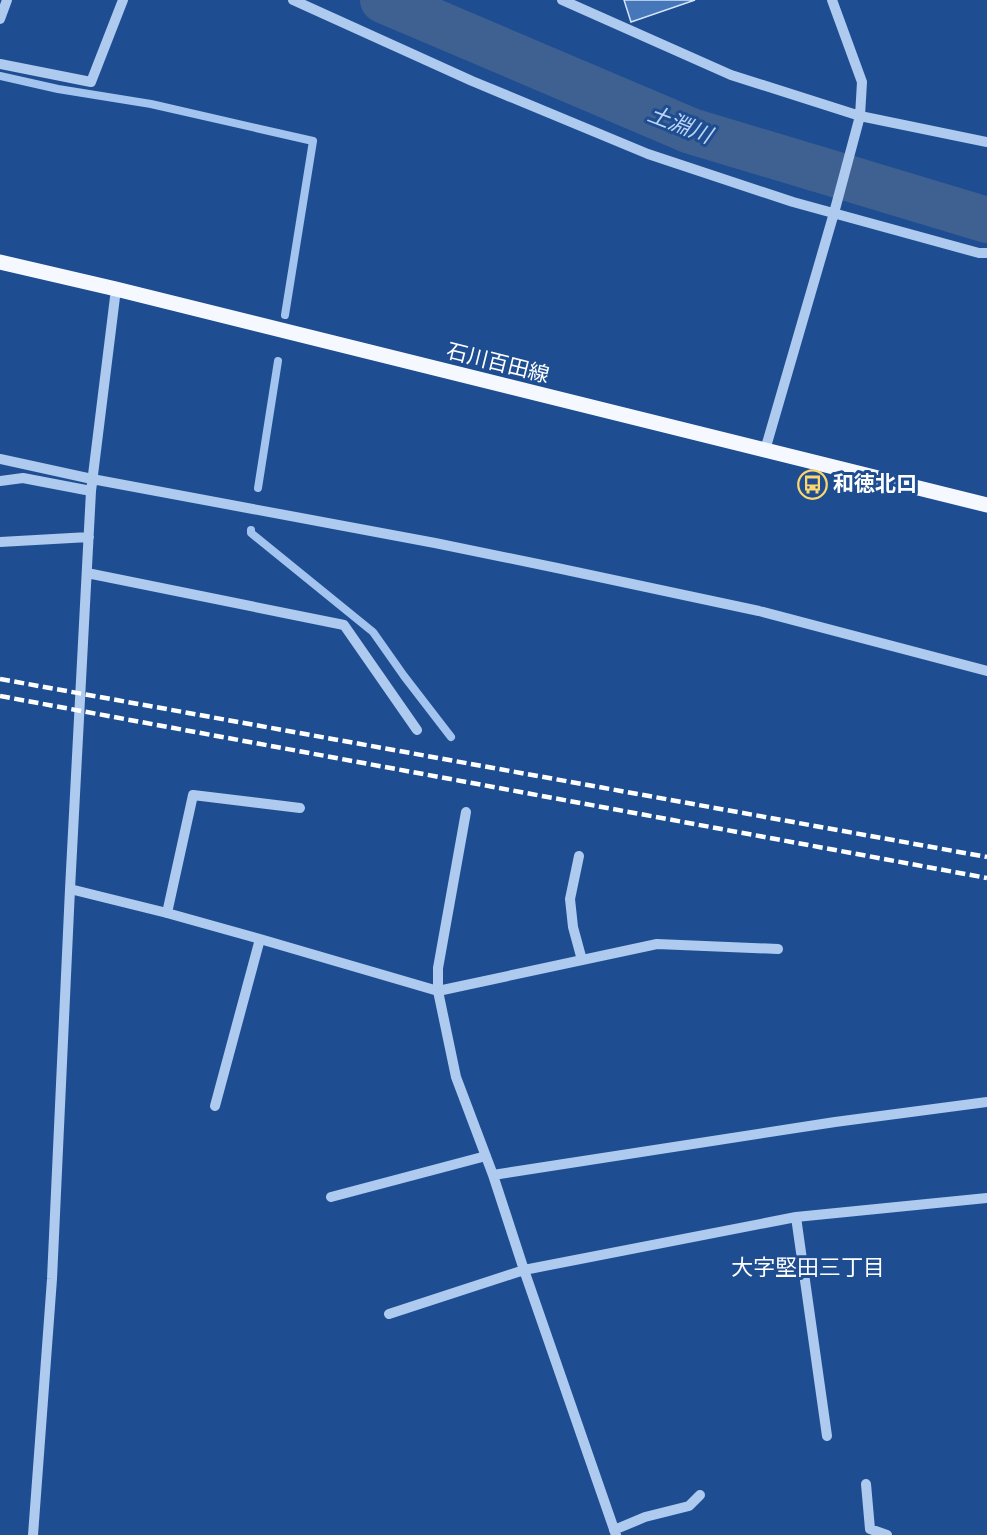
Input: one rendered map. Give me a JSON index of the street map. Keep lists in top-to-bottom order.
{
  "streets": {
    "main road": ["石川百田線"]
  },
  "districts": ["大字堅田三丁目"],
  "water": ["土淵川"],
  "places": {
    "bus stop": ["和徳北口"]
  }
}
